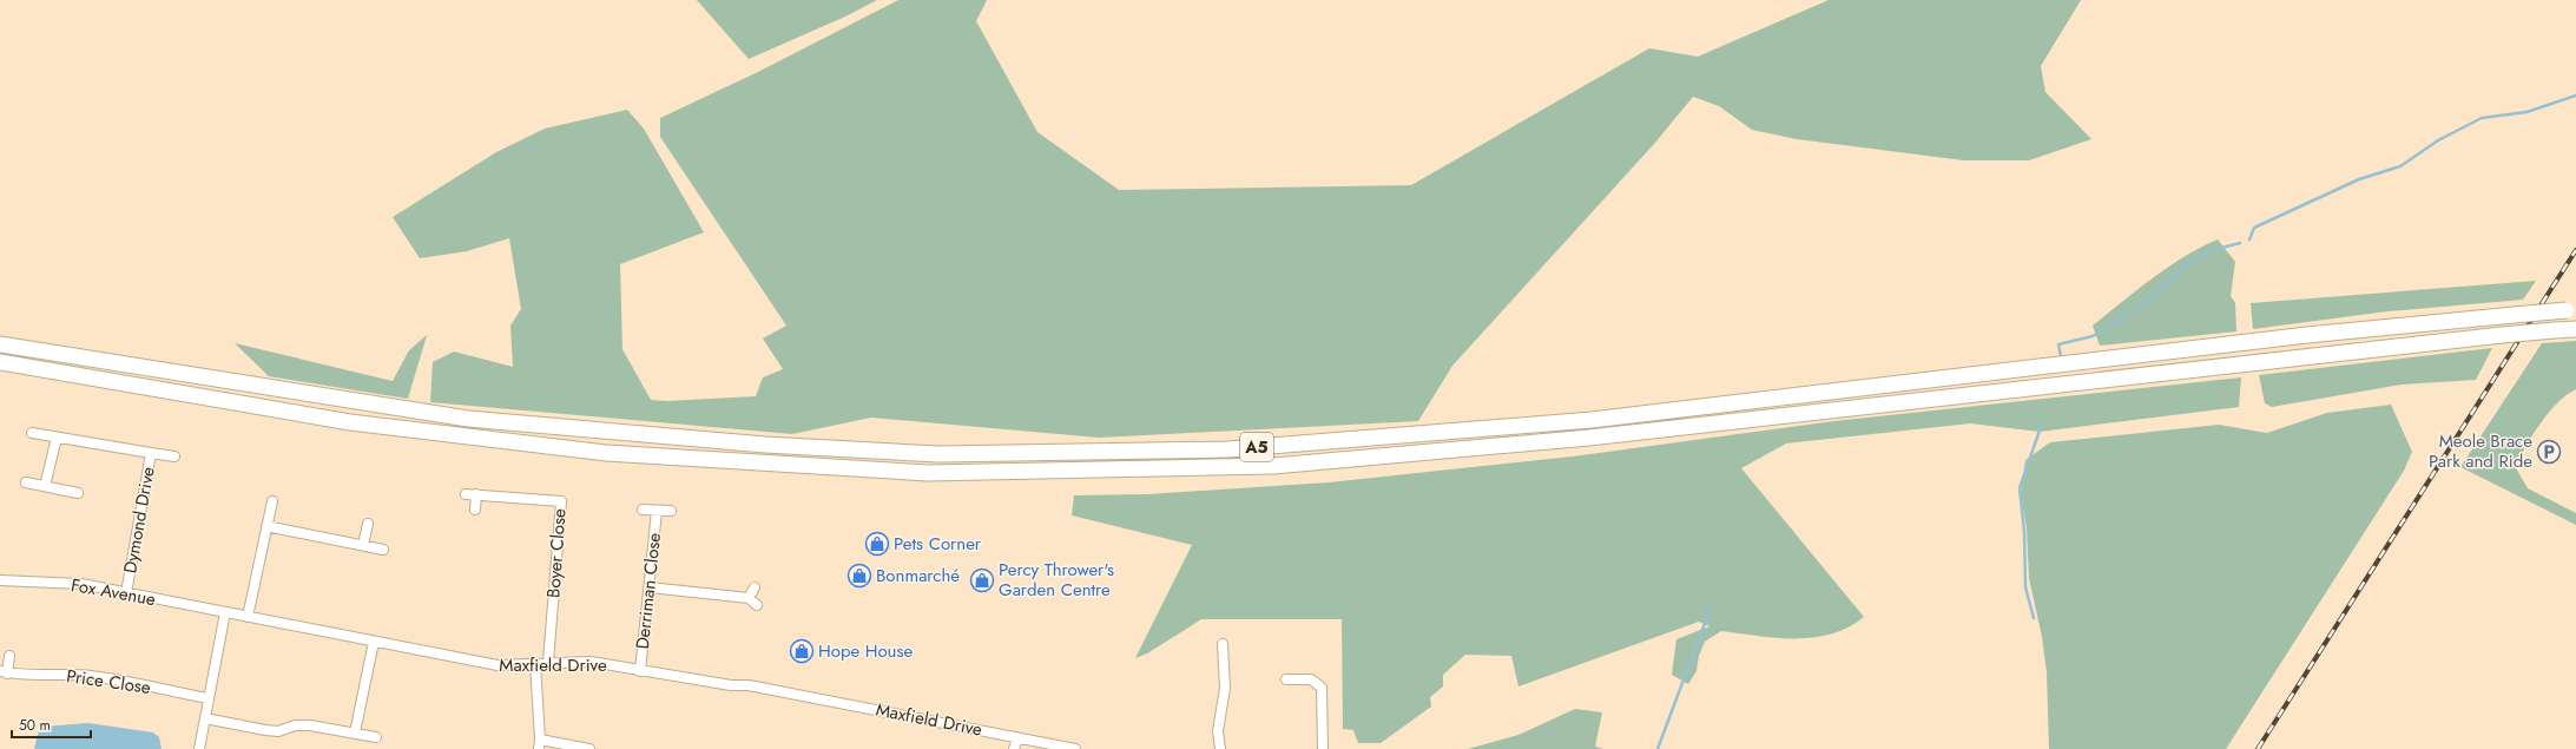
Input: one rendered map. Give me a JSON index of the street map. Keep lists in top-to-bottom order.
{
  "streets": {
    "highway": ["A5"],
    "street": [
      "Dymond Drive",
      "Boyer Close",
      "Derriman Close",
      "Fox Avenue",
      "Maxfield Drive",
      "Price Close"
    ]
  },
  "crossings": [
    ["Dymond Drive", "Fox Avenue"],
    ["Boyer Close", "Maxfield Drive"],
    ["Derriman Close", "Maxfield Drive"],
    ["Fox Avenue", "Maxfield Drive"]
  ],
  "places": {
    "parking": ["Meole Brace Park and Ride"],
    "shop": [
      "Pets Corner",
      "Bonmarché",
      "Percy Thrower's Garden Centre",
      "Hope House"
    ]
  },
  "scale_bar": "50 m"
}
